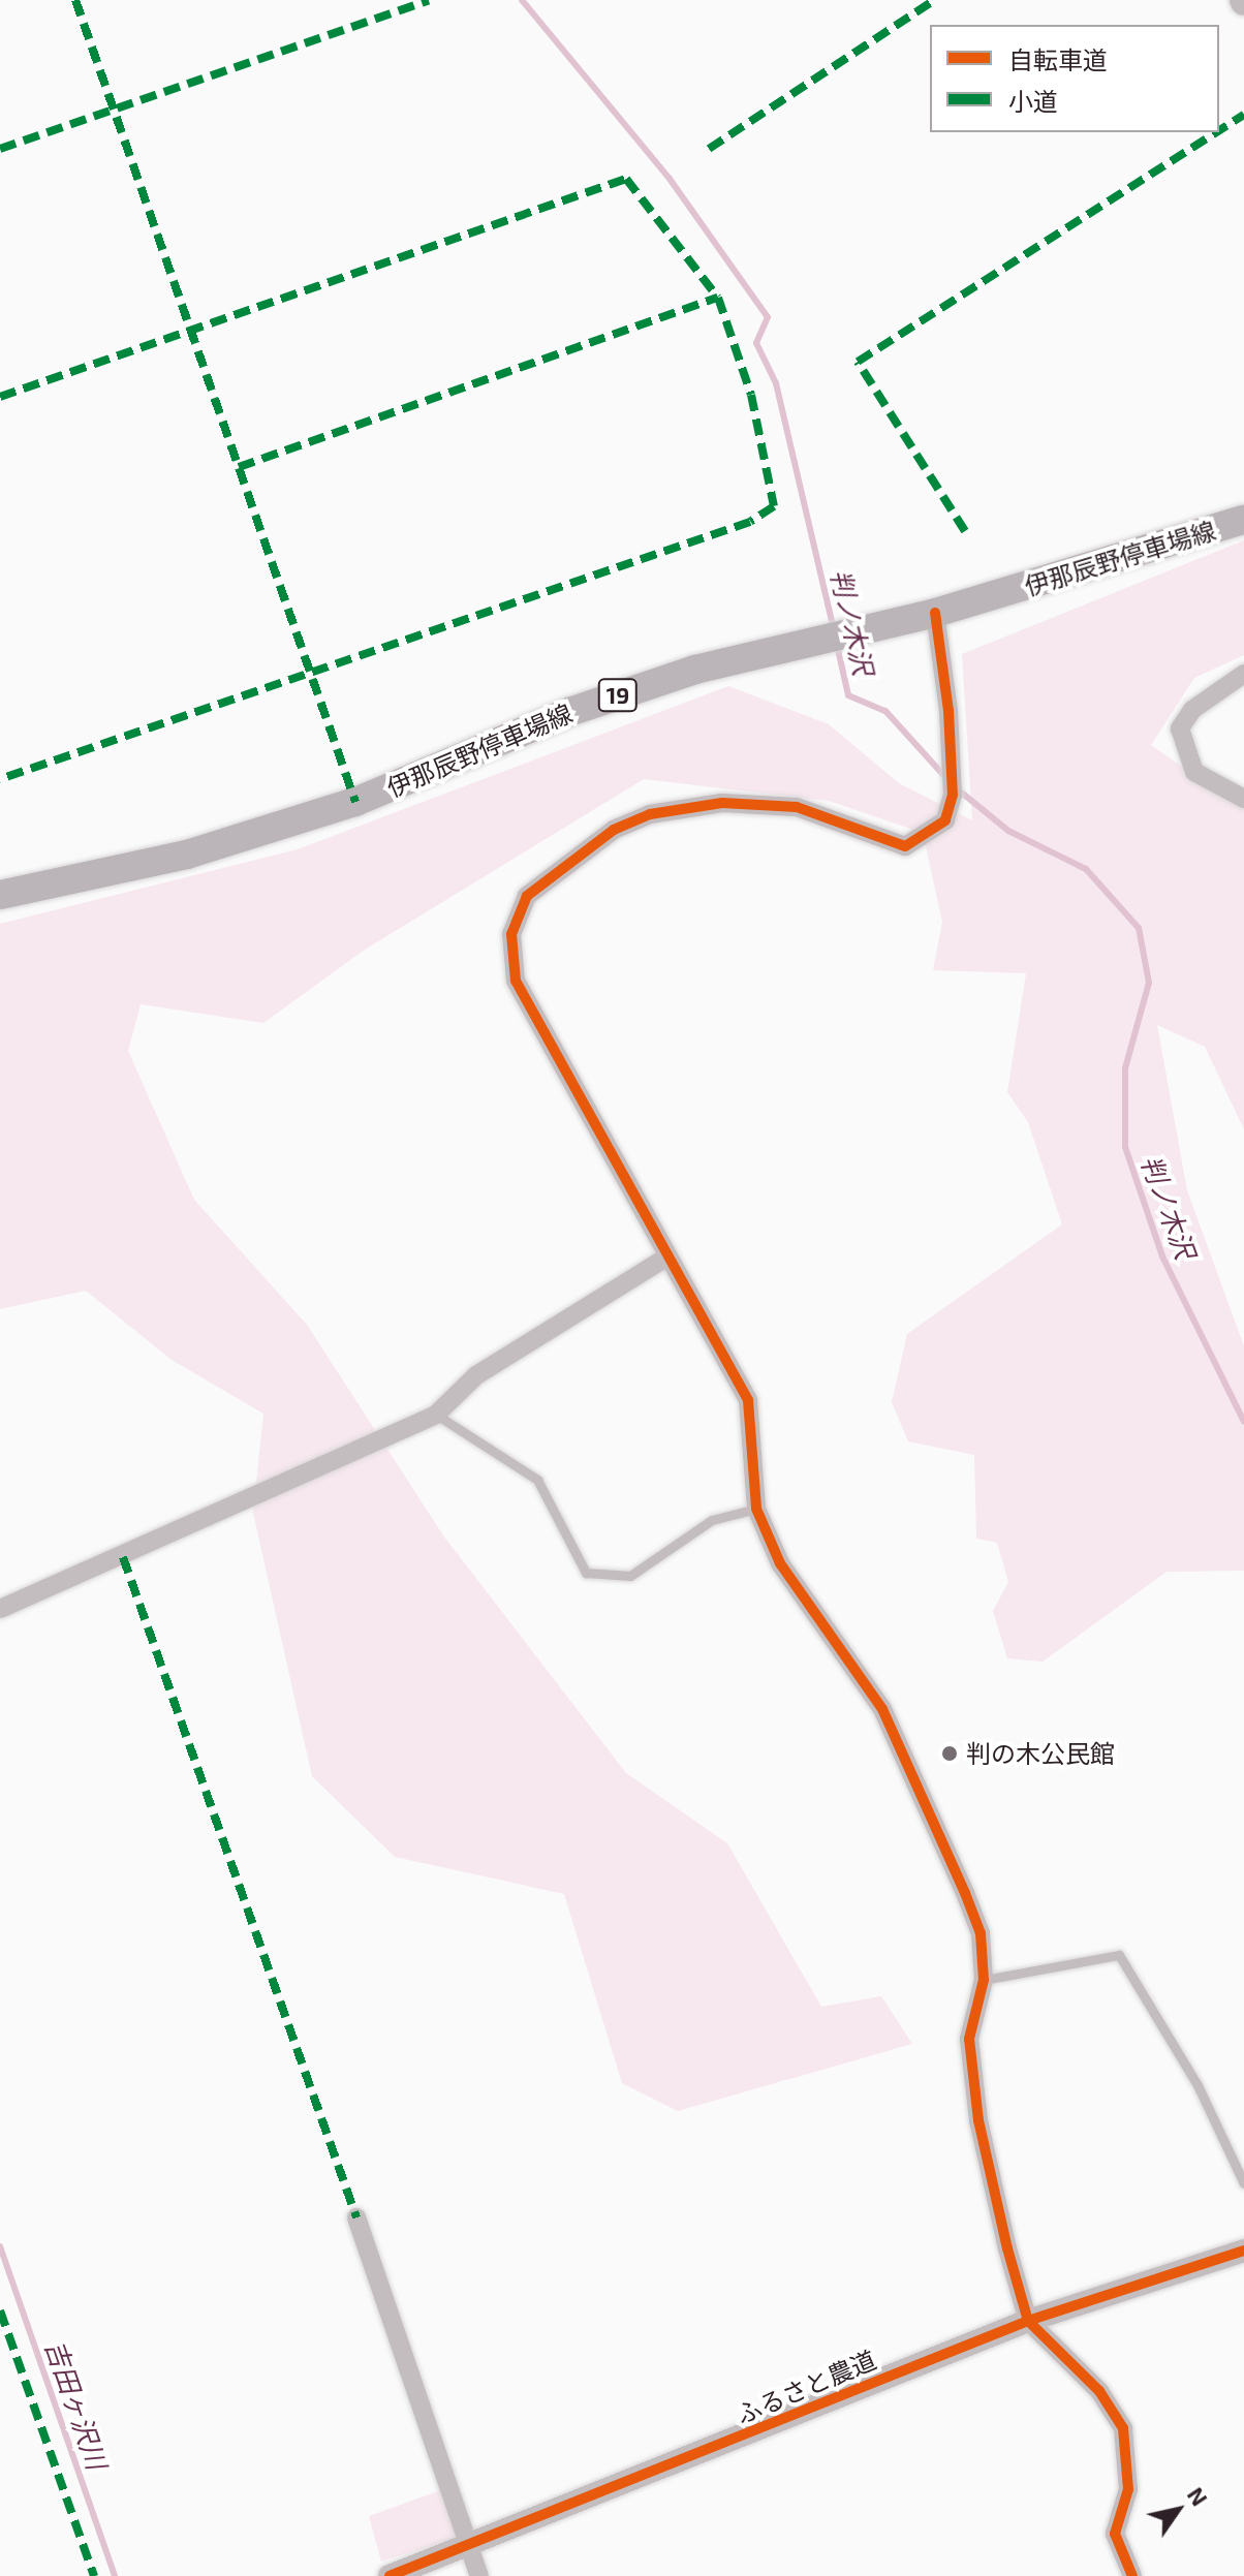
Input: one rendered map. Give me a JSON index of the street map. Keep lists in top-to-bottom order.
{
  "streets": {
    "main road": ["伊那辰野停車場線", "19"],
    "street": ["ふるさと農道"]
  },
  "water": ["判ノ木沢", "吉田ヶ沢川"],
  "places": ["判の木公民館"],
  "legend": ["自転車道", "小道"],
  "north": "top right"
}
